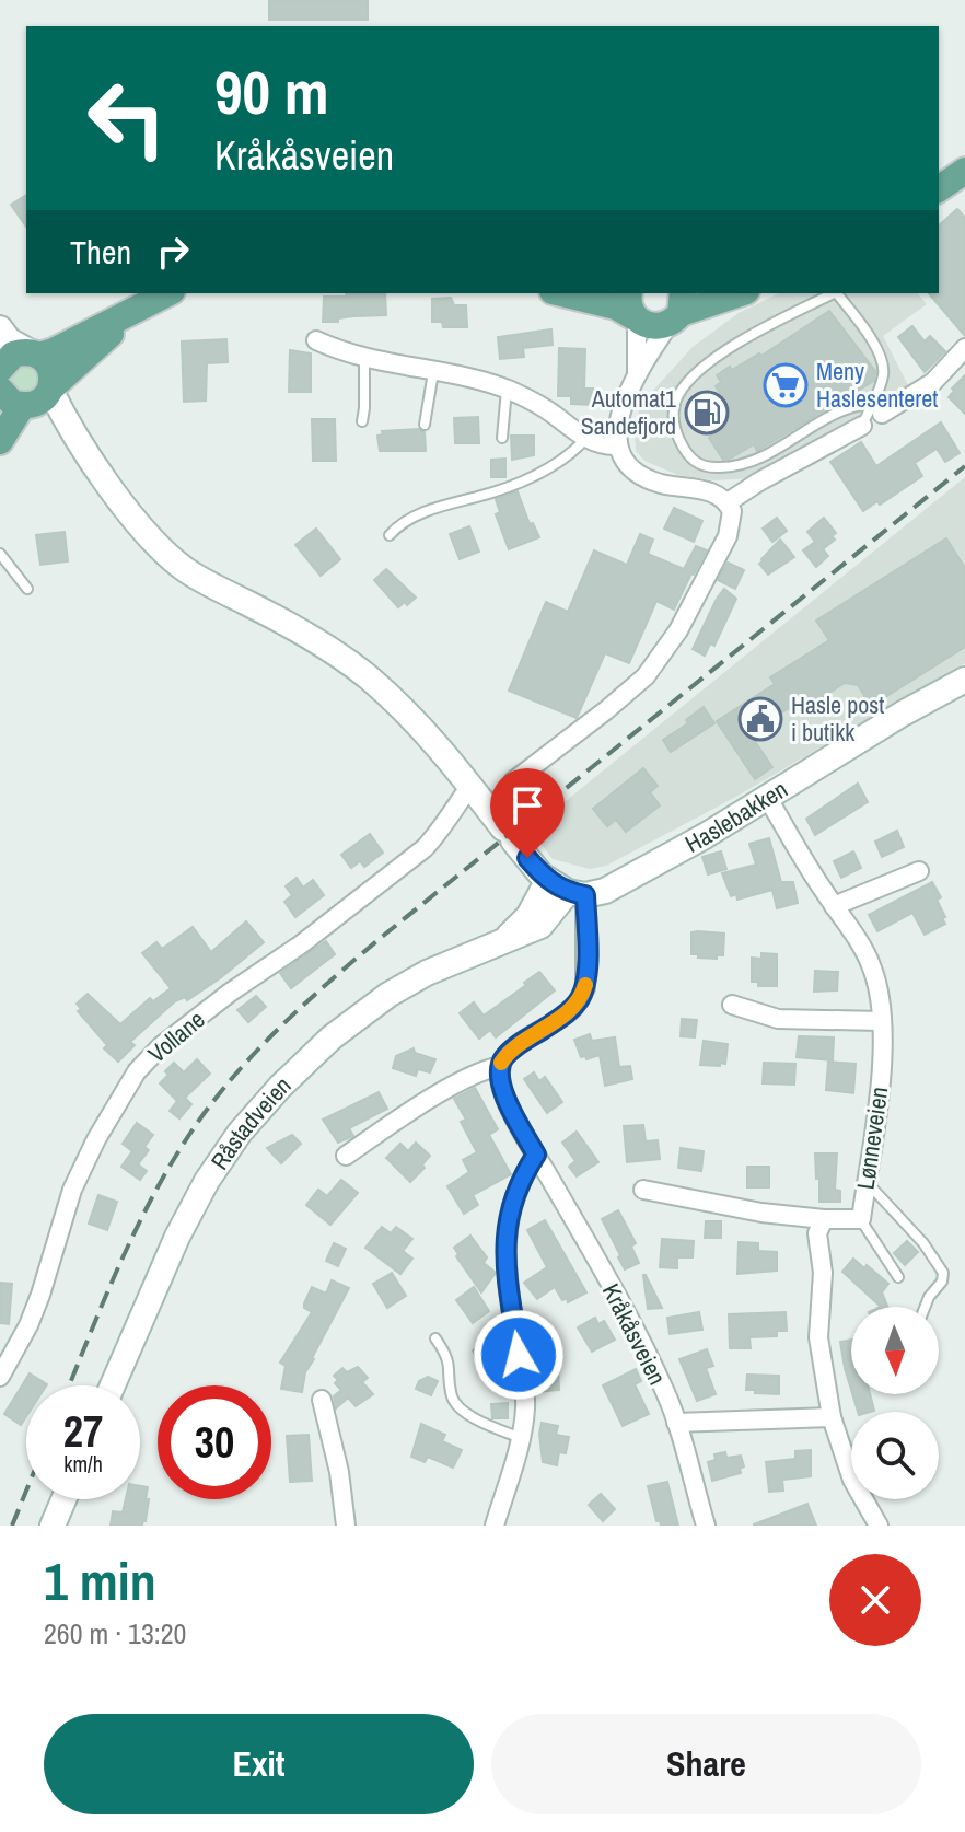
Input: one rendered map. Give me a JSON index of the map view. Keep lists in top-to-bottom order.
{
  "streets": {
    "main road": ["Haslebakken", "Råstadveien"],
    "street": ["Vollane", "Lønneveien", "Kråkåsveien"]
  },
  "crossings": [
    ["Haslebakken", "Råstadveien"],
    ["Haslebakken", "Lønneveien"]
  ],
  "places": {
    "supermarket": ["Meny Haslesenteret"],
    "fuel station": ["Automat1 Sandefjord"],
    "public building": ["Hasle post i butikk"]
  },
  "north": "bottom",
  "page": {
    "turn": ["90 m", "Kråkåsveien"],
    "then": "Then",
    "speed": "27 km/h",
    "limit": "30",
    "heading": ["1 min", "260 m · 13:20"],
    "buttons": ["Exit", "Share"]
  }
}
